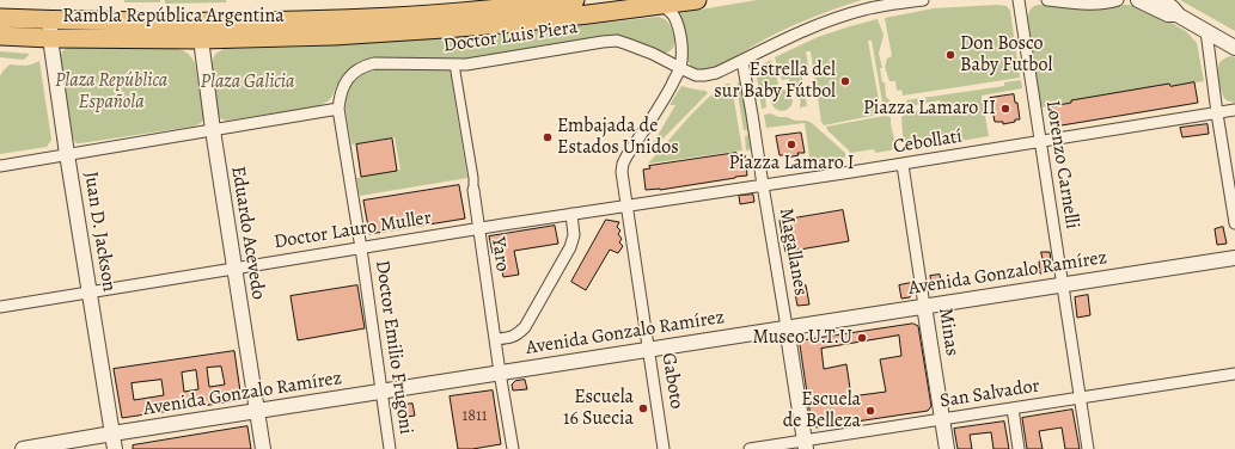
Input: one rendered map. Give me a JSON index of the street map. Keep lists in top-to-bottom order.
{
  "streets": {
    "main road": ["Rambla República Argentina"],
    "street": [
      "Doctor Luis Piera",
      "Cebollatí",
      "Lorenzo Carnelli",
      "Doctor Lauro Muller",
      "Juan D. Jackson",
      "Eduardo Acevedo",
      "Magallanes",
      "Yaro",
      "Avenida Gonzalo Ramírez",
      "Minas",
      "Doctor Emilio Frugoni",
      "Gaboto",
      "San Salvador"
    ]
  },
  "crossings": [
    ["Rambla República Argentina", "Juan D. Jackson"],
    ["Rambla República Argentina", "Eduardo Acevedo"],
    ["Doctor Luis Piera", "Magallanes"],
    ["Doctor Luis Piera", "Yaro"],
    ["Doctor Luis Piera", "Doctor Emilio Frugoni"],
    ["Doctor Luis Piera", "Gaboto"],
    ["Cebollatí", "Lorenzo Carnelli"],
    ["Cebollatí", "Doctor Lauro Muller"],
    ["Cebollatí", "Magallanes"],
    ["Cebollatí", "Minas"],
    ["Cebollatí", "Gaboto"],
    ["Lorenzo Carnelli", "Avenida Gonzalo Ramírez"],
    ["Lorenzo Carnelli", "San Salvador"],
    ["Doctor Lauro Muller", "Juan D. Jackson"],
    ["Doctor Lauro Muller", "Eduardo Acevedo"],
    ["Doctor Lauro Muller", "Yaro"],
    ["Doctor Lauro Muller", "Doctor Emilio Frugoni"],
    ["Doctor Lauro Muller", "Gaboto"],
    ["Juan D. Jackson", "Avenida Gonzalo Ramírez"],
    ["Eduardo Acevedo", "Avenida Gonzalo Ramírez"],
    ["Magallanes", "Avenida Gonzalo Ramírez"],
    ["Magallanes", "San Salvador"],
    ["Yaro", "Avenida Gonzalo Ramírez"],
    ["Avenida Gonzalo Ramírez", "Minas"],
    ["Avenida Gonzalo Ramírez", "Doctor Emilio Frugoni"],
    ["Avenida Gonzalo Ramírez", "Gaboto"],
    ["Minas", "San Salvador"]
  ],
  "parks": ["Plaza República Española", "Plaza Galicia"],
  "places": [
    "Don Bosco Baby Futbol",
    "Estrella del sur Baby Fútbol",
    "Piazza Lamaro II",
    "Embajada de Estados Unidos",
    "Piazza Lamaro I",
    "Museo U.T.U",
    "Escuela 16 Suecia",
    "Escuela de Belleza"
  ],
  "house_numbers": ["1811"]
}
